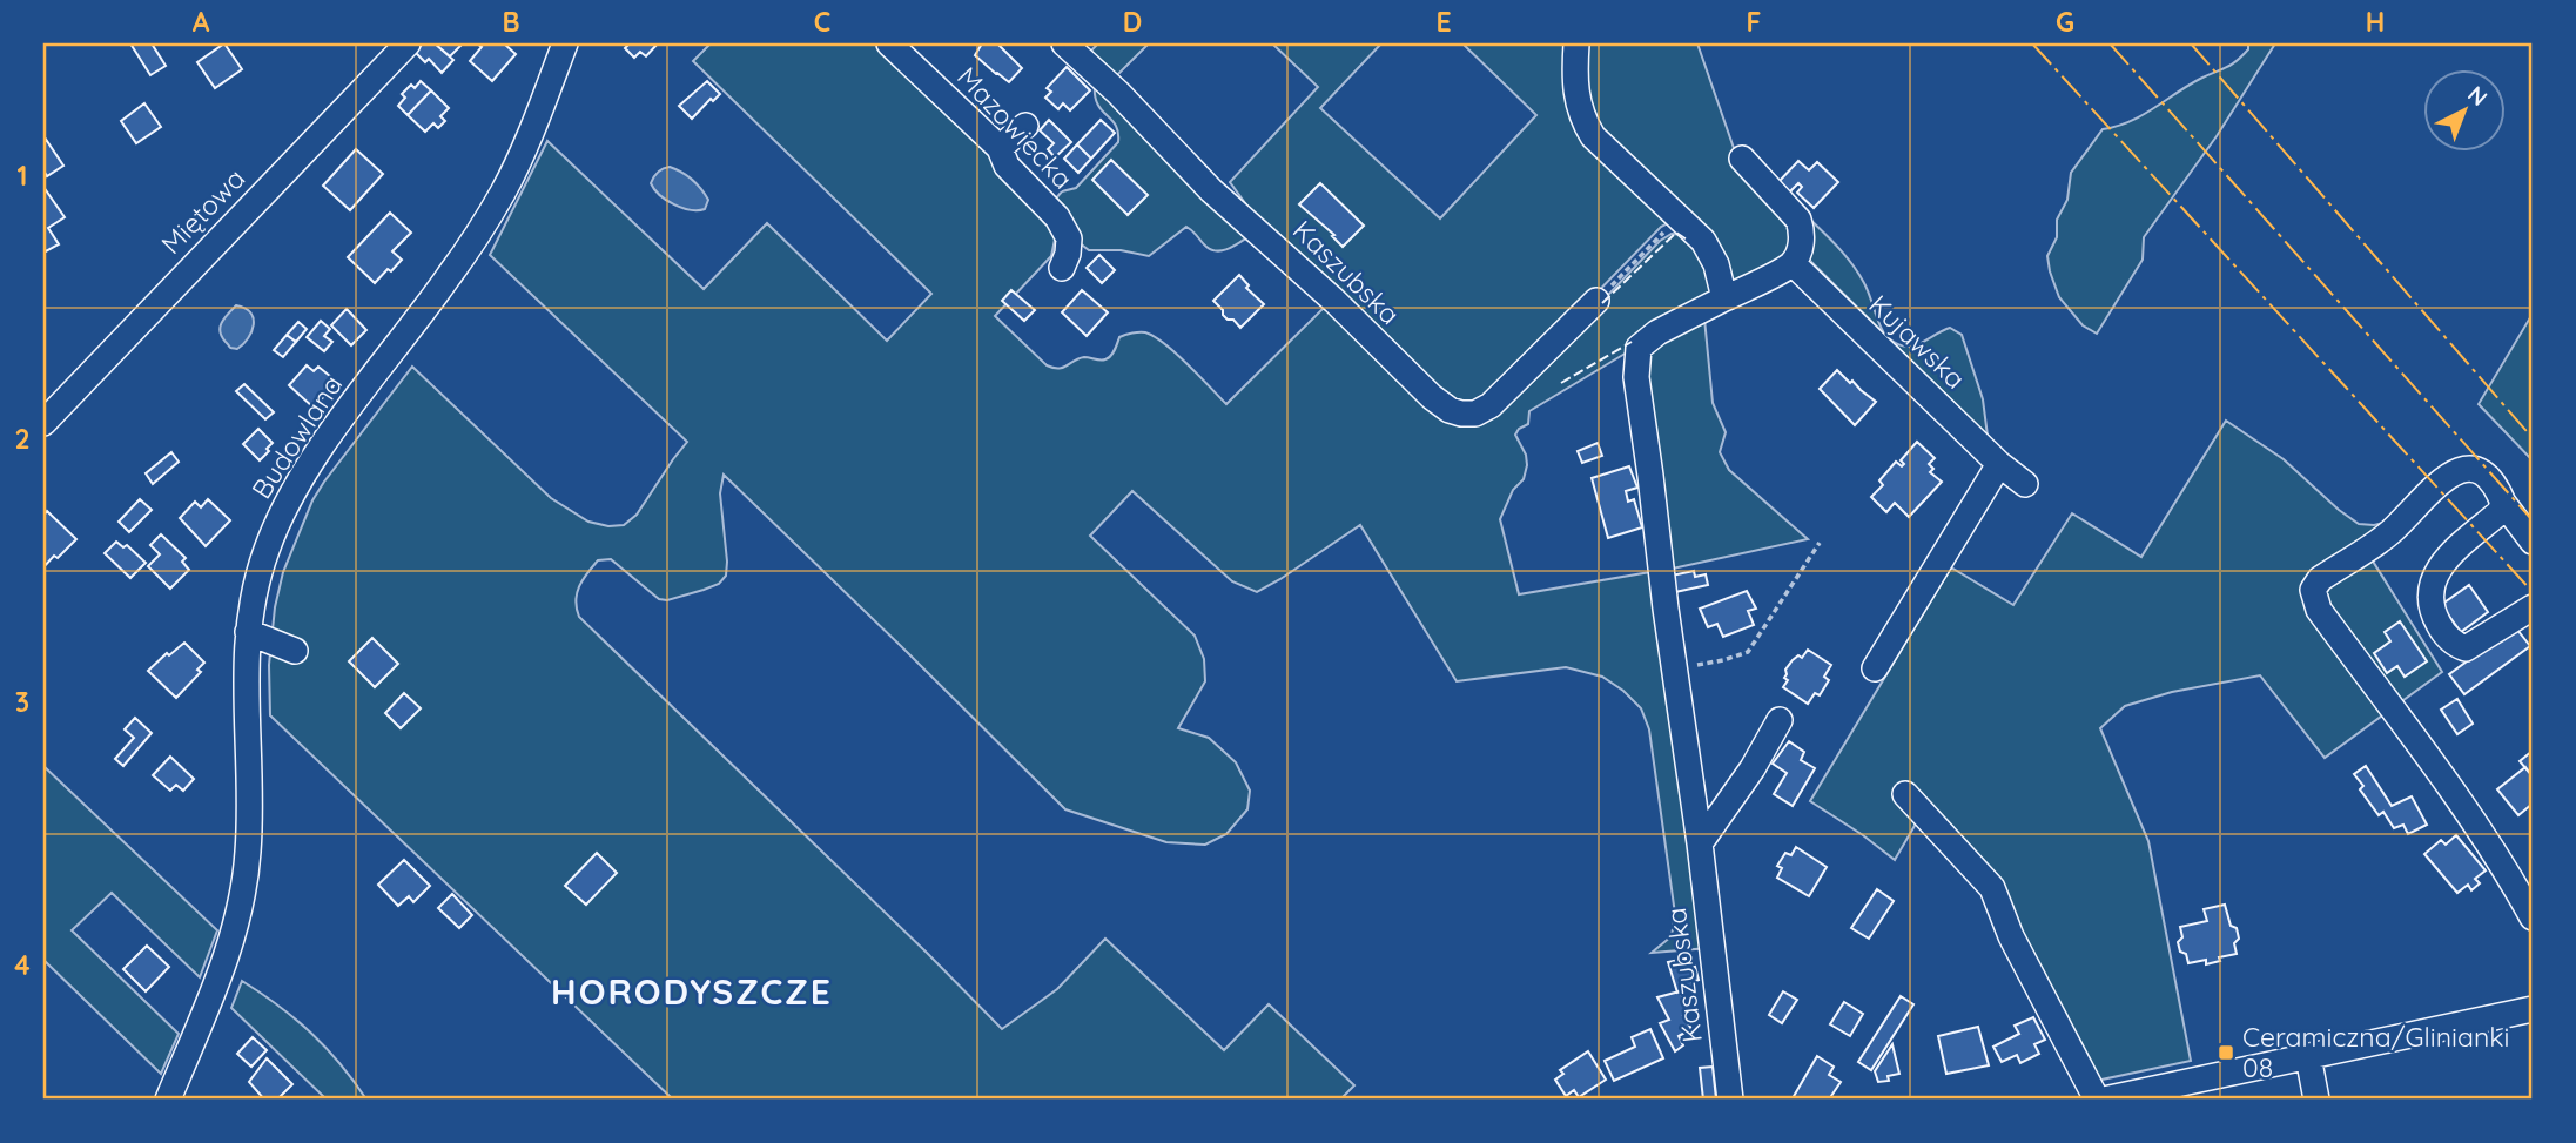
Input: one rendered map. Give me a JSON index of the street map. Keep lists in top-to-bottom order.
{
  "streets": {
    "street": [
      "Mazowiecka",
      "Miętowa",
      "Kaszubska",
      "Kujawska",
      "Budowlana"
    ]
  },
  "districts": ["HORODYSZCZE"],
  "places": {
    "transit": ["Ceramiczna/Glinianki 08"]
  },
  "north": "top right",
  "grid": {
    "columns": [
      "A",
      "B",
      "C",
      "D",
      "E",
      "F",
      "G",
      "H"
    ],
    "rows": [
      "1",
      "2",
      "3",
      "4"
    ]
  }
}
